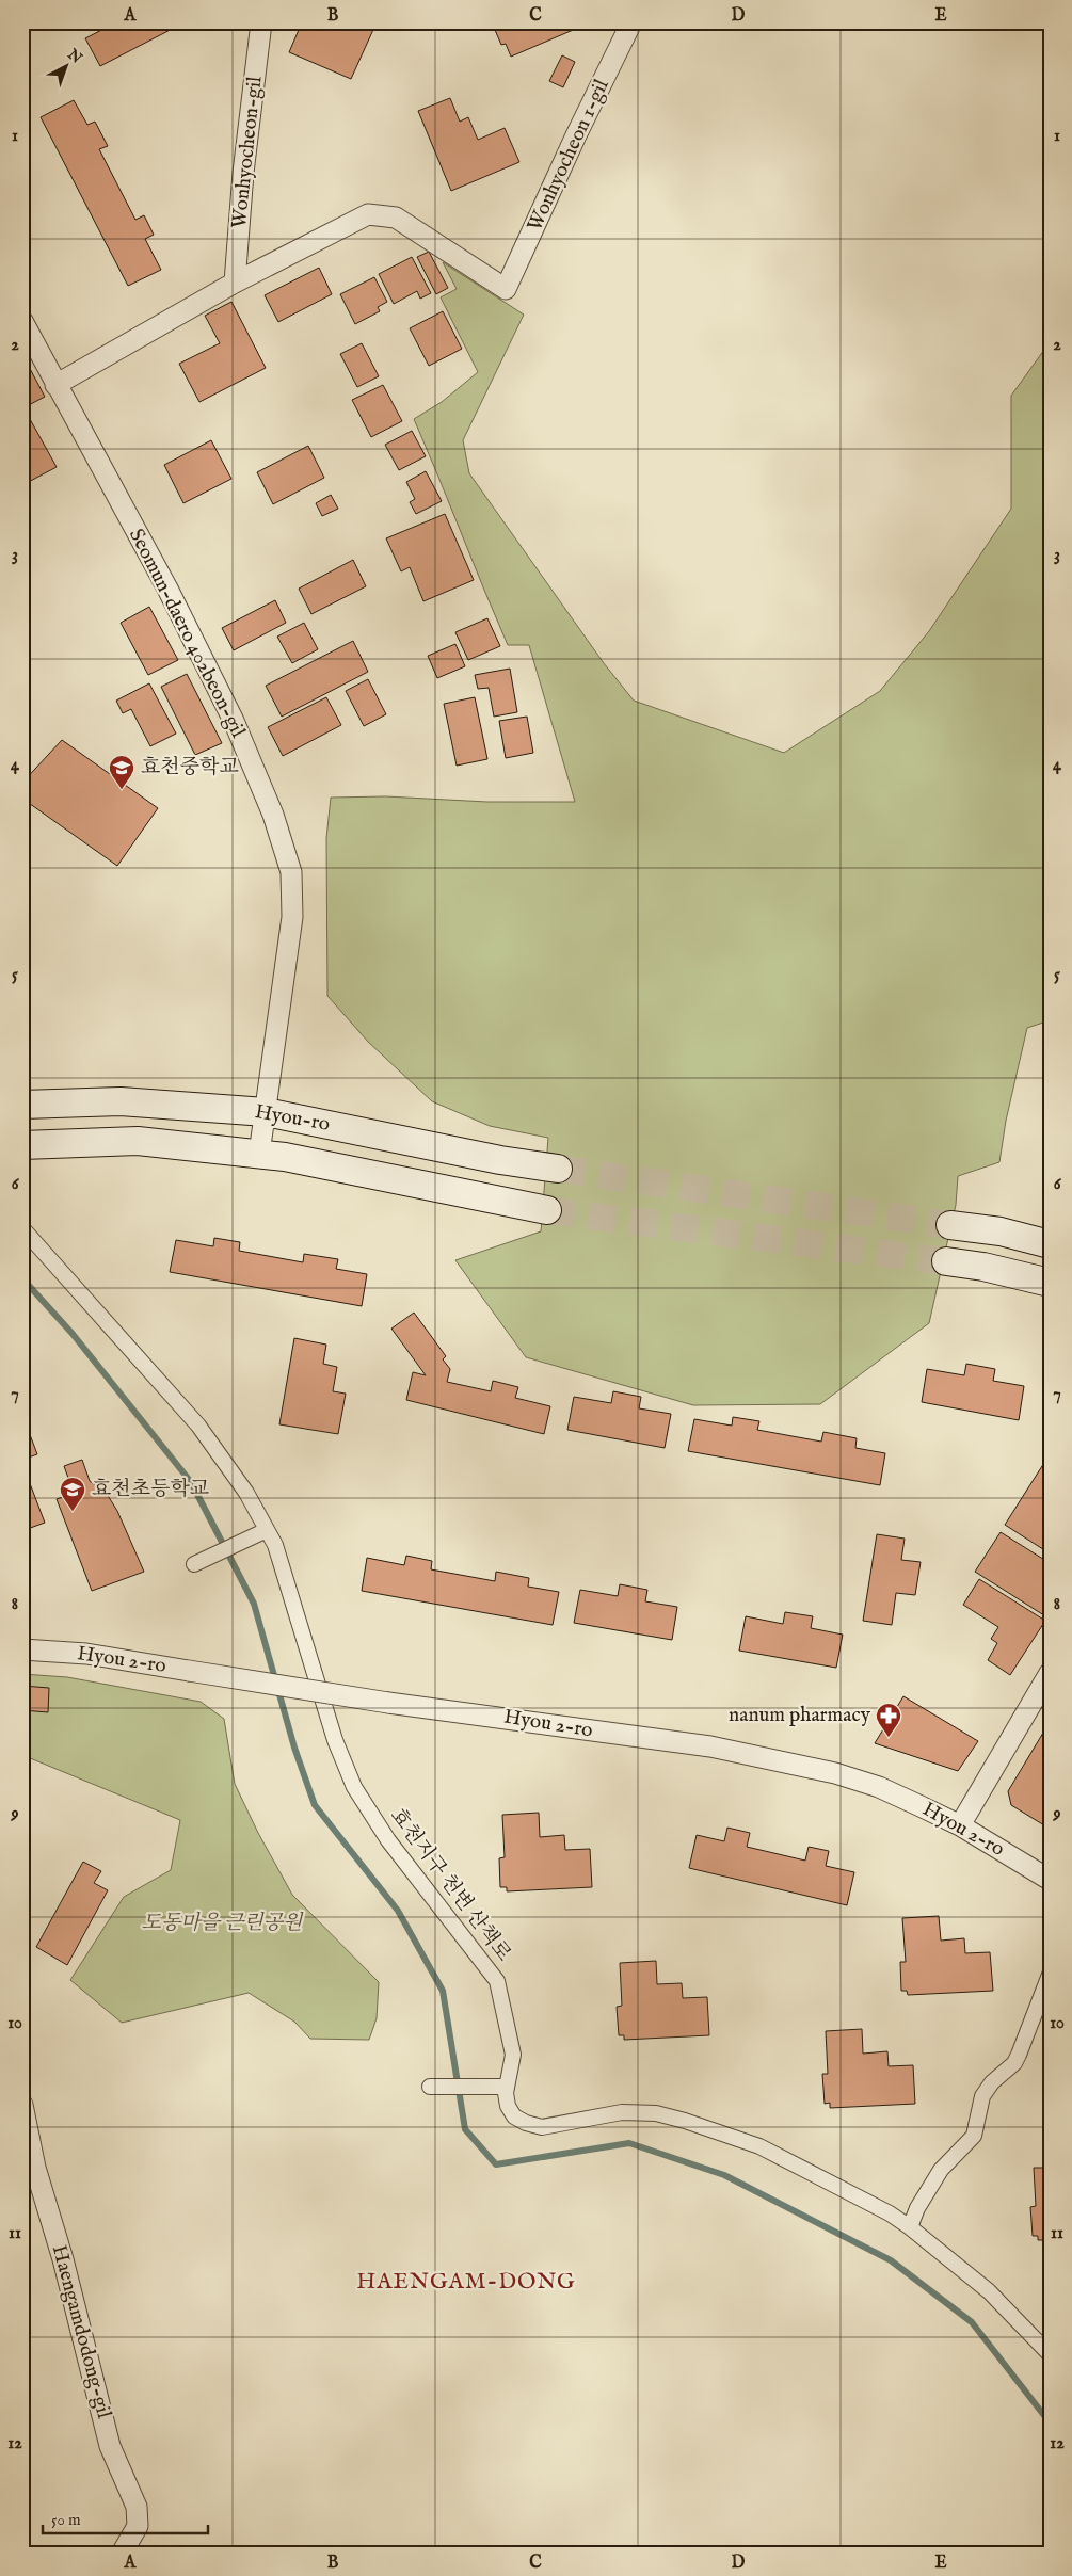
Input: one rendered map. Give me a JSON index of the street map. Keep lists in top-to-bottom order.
{
  "streets": {
    "main road": ["Hyou-ro"],
    "street": [
      "Wonhyocheon-gil",
      "Wonhyocheon 1-gil",
      "Seomun-daero 402beon-gil",
      "Hyou 2-ro",
      "효천지구 천변 산책로",
      "Haengamdodong-gil"
    ]
  },
  "crossings": [
    ["Wonhyocheon-gil", "Wonhyocheon 1-gil"],
    ["Seomun-daero 402beon-gil", "Hyou-ro"]
  ],
  "districts": ["HAENGAM-DONG"],
  "parks": ["도동마을 근린공원"],
  "places": {
    "school or university": ["효천중학교", "효천초등학교"],
    "pharmacy": ["nanum pharmacy"]
  },
  "scale_bar": "50 m",
  "north": "top right",
  "grid": {
    "columns": [
      "A",
      "B",
      "C",
      "D",
      "E"
    ],
    "rows": [
      "1",
      "2",
      "3",
      "4",
      "5",
      "6",
      "7",
      "8",
      "9",
      "10",
      "11",
      "12"
    ]
  }
}
